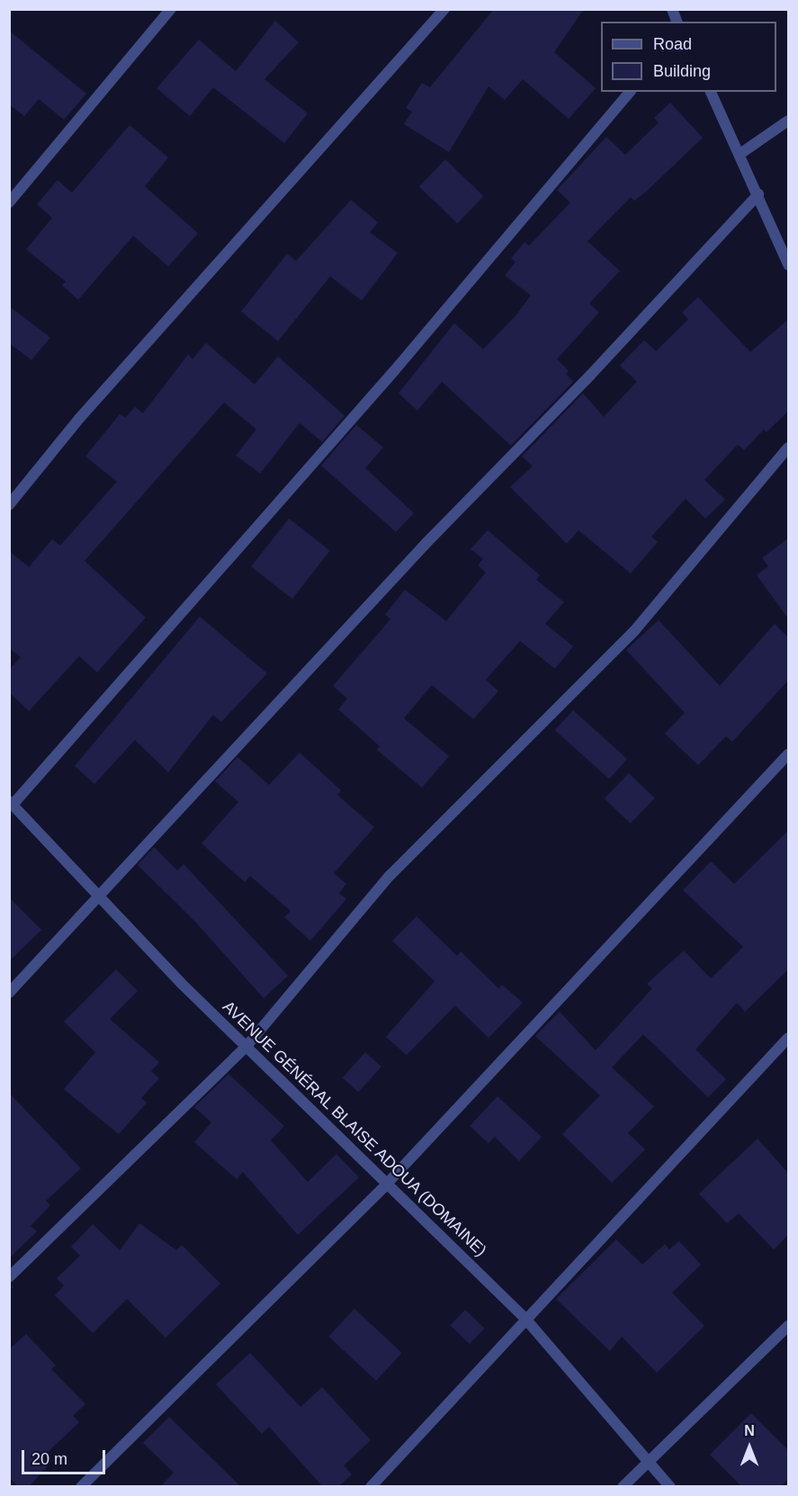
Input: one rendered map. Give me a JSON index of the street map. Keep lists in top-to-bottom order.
{
  "streets": {
    "street": ["AVENUE GÉNÉRAL BLAISE ADOUA (DOMAINE)"]
  },
  "legend": ["Road", "Building"],
  "scale_bar": "20 m",
  "north": "top"
}
